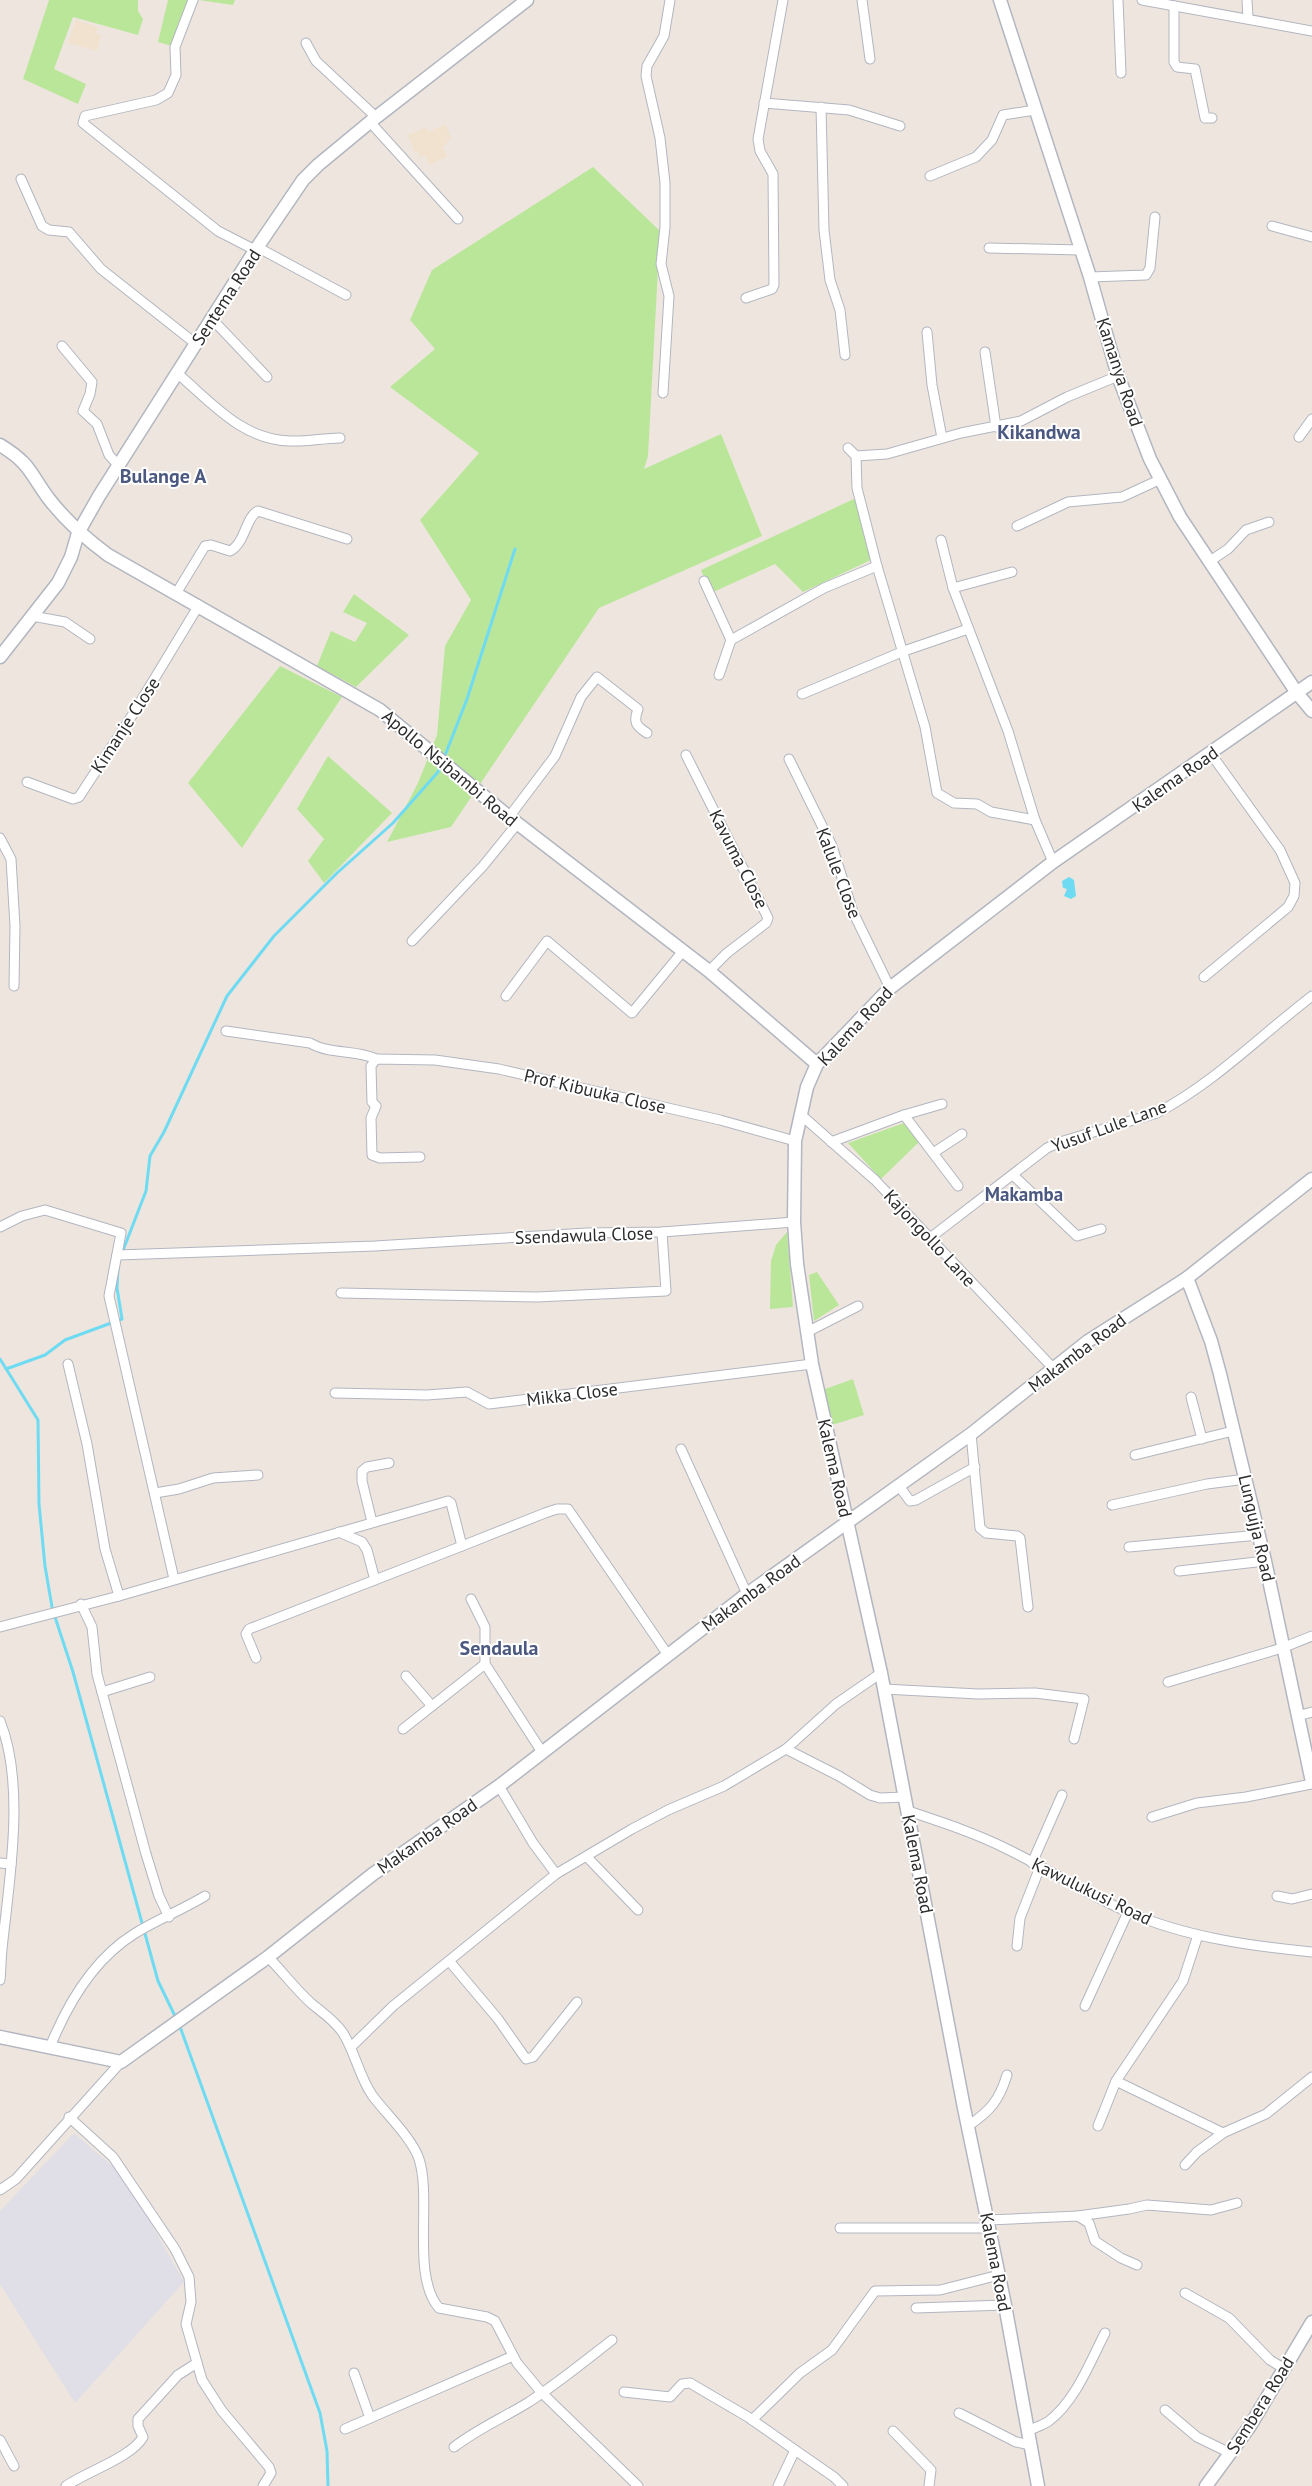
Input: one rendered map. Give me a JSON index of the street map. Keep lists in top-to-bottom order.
{
  "streets": {
    "street": [
      "Sentema Road",
      "Kamanya Road",
      "Kimanje Close",
      "Apollo Nsibambi Road",
      "Kalema Road",
      "Kavuma Close",
      "Kalule Close",
      "Prof Kibuuka Close",
      "Yusuf Lule Lane",
      "Ssendawula Close",
      "Kajongollo Lane",
      "Makamba Road",
      "Mikka Close",
      "Lungujja Road",
      "Kawulukusi Road",
      "Sembera Road"
    ]
  },
  "crossings": [
    ["Sentema Road", "Apollo Nsibambi Road"],
    ["Kamanya Road", "Kalema Road"],
    ["Kimanje Close", "Apollo Nsibambi Road"],
    ["Apollo Nsibambi Road", "Kalema Road"],
    ["Apollo Nsibambi Road", "Kavuma Close"],
    ["Kalema Road", "Kalule Close"],
    ["Kalema Road", "Prof Kibuuka Close"],
    ["Kalema Road", "Ssendawula Close"],
    ["Kalema Road", "Kajongollo Lane"],
    ["Kalema Road", "Makamba Road"],
    ["Kalema Road", "Mikka Close"],
    ["Kalema Road", "Kawulukusi Road"],
    ["Yusuf Lule Lane", "Kajongollo Lane"],
    ["Kajongollo Lane", "Makamba Road"],
    ["Makamba Road", "Lungujja Road"]
  ],
  "districts": [
    "Kikandwa",
    "Bulange A",
    "Makamba",
    "Sendaula"
  ]
}
